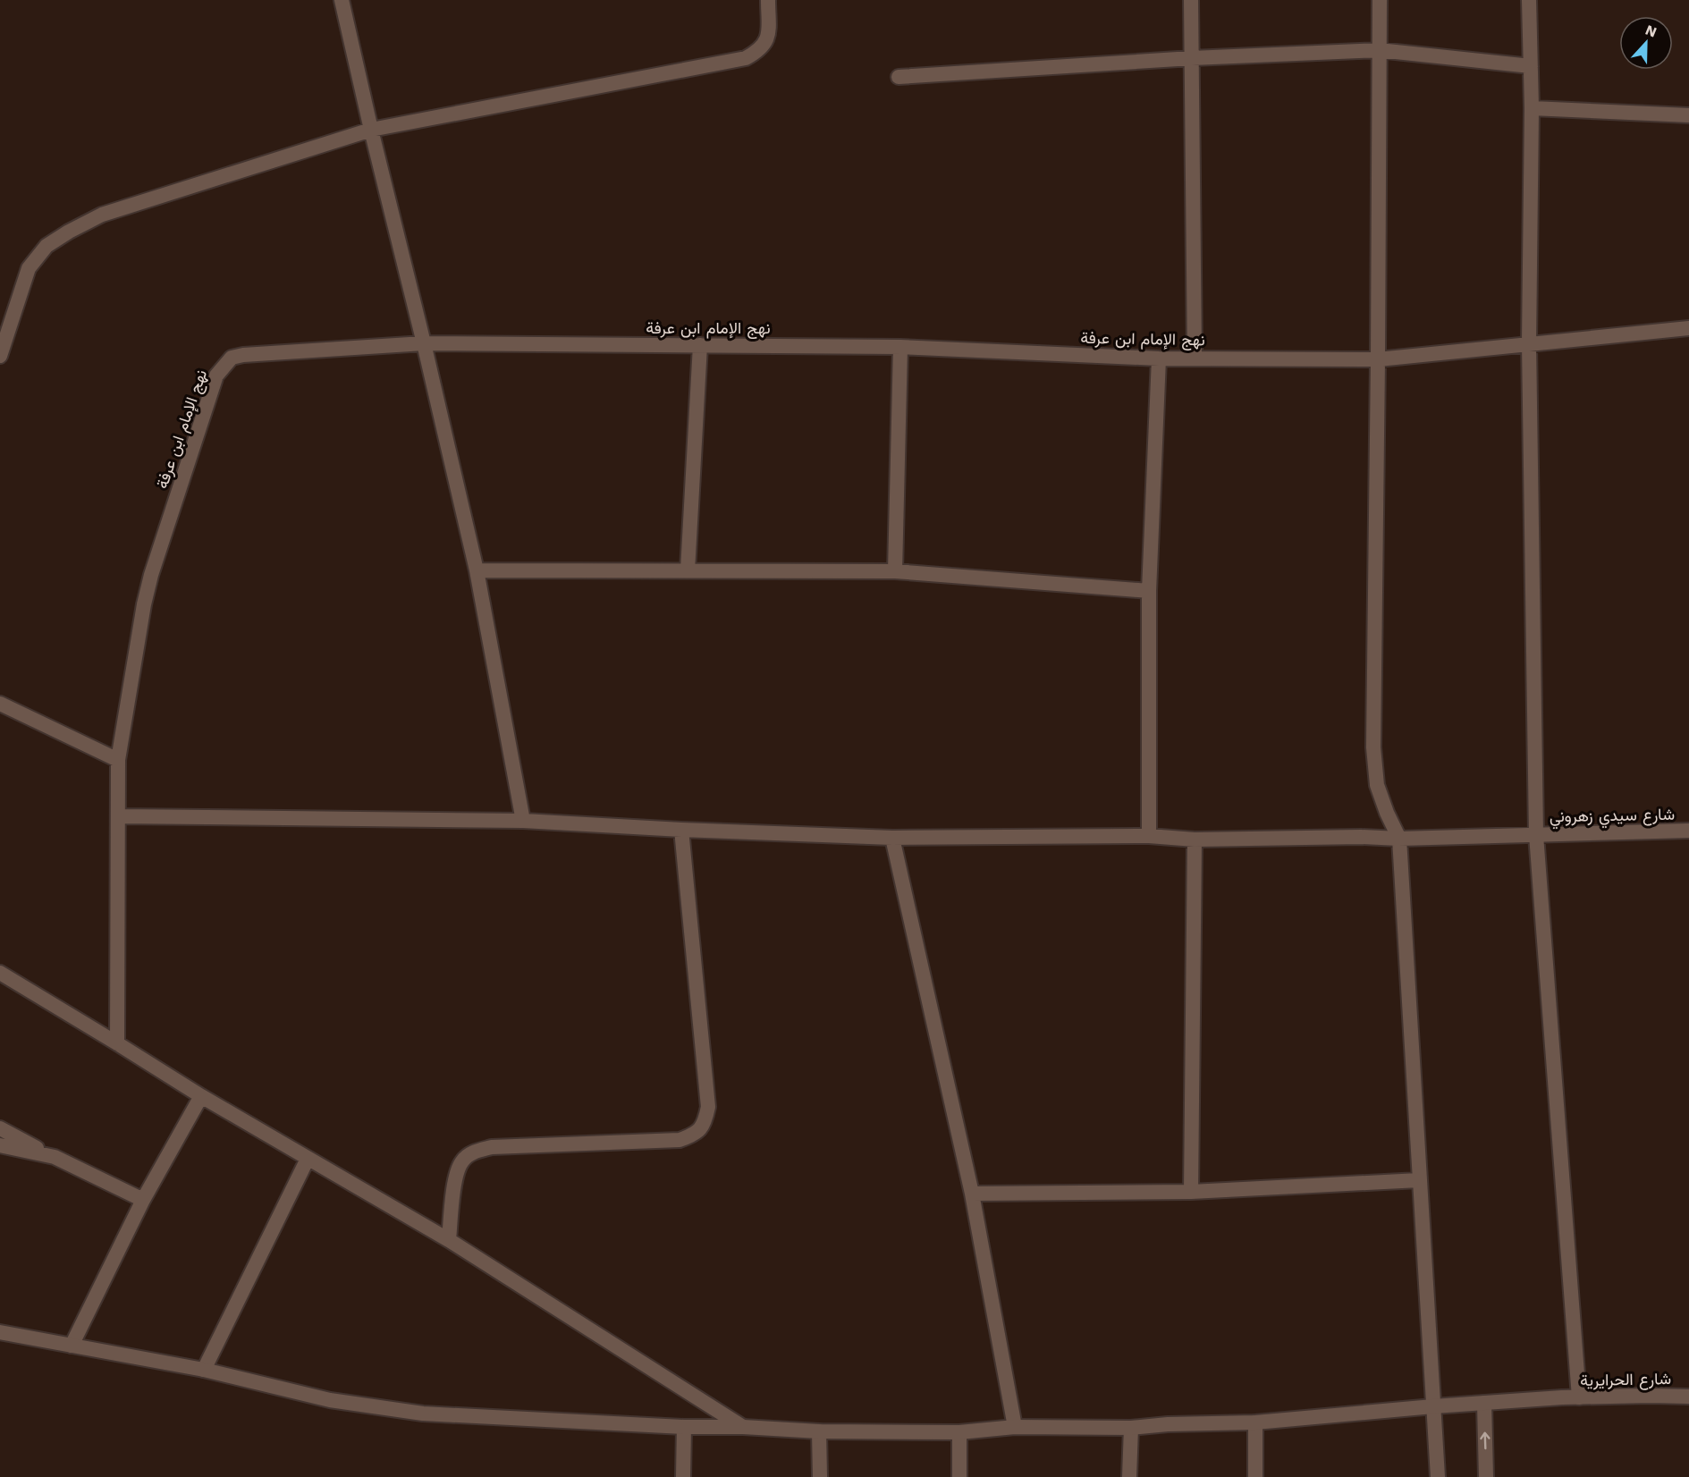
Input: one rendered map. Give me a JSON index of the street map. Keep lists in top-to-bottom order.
{
  "streets": {
    "street": ["نهج الإمام ابن عرفة", "شارع سيدي زهروني", "شارع الحرايرية"]
  },
  "crossings": [
    ["نهج الإمام ابن عرفة", "شارع سيدي زهروني"]
  ],
  "north": "top"
}
